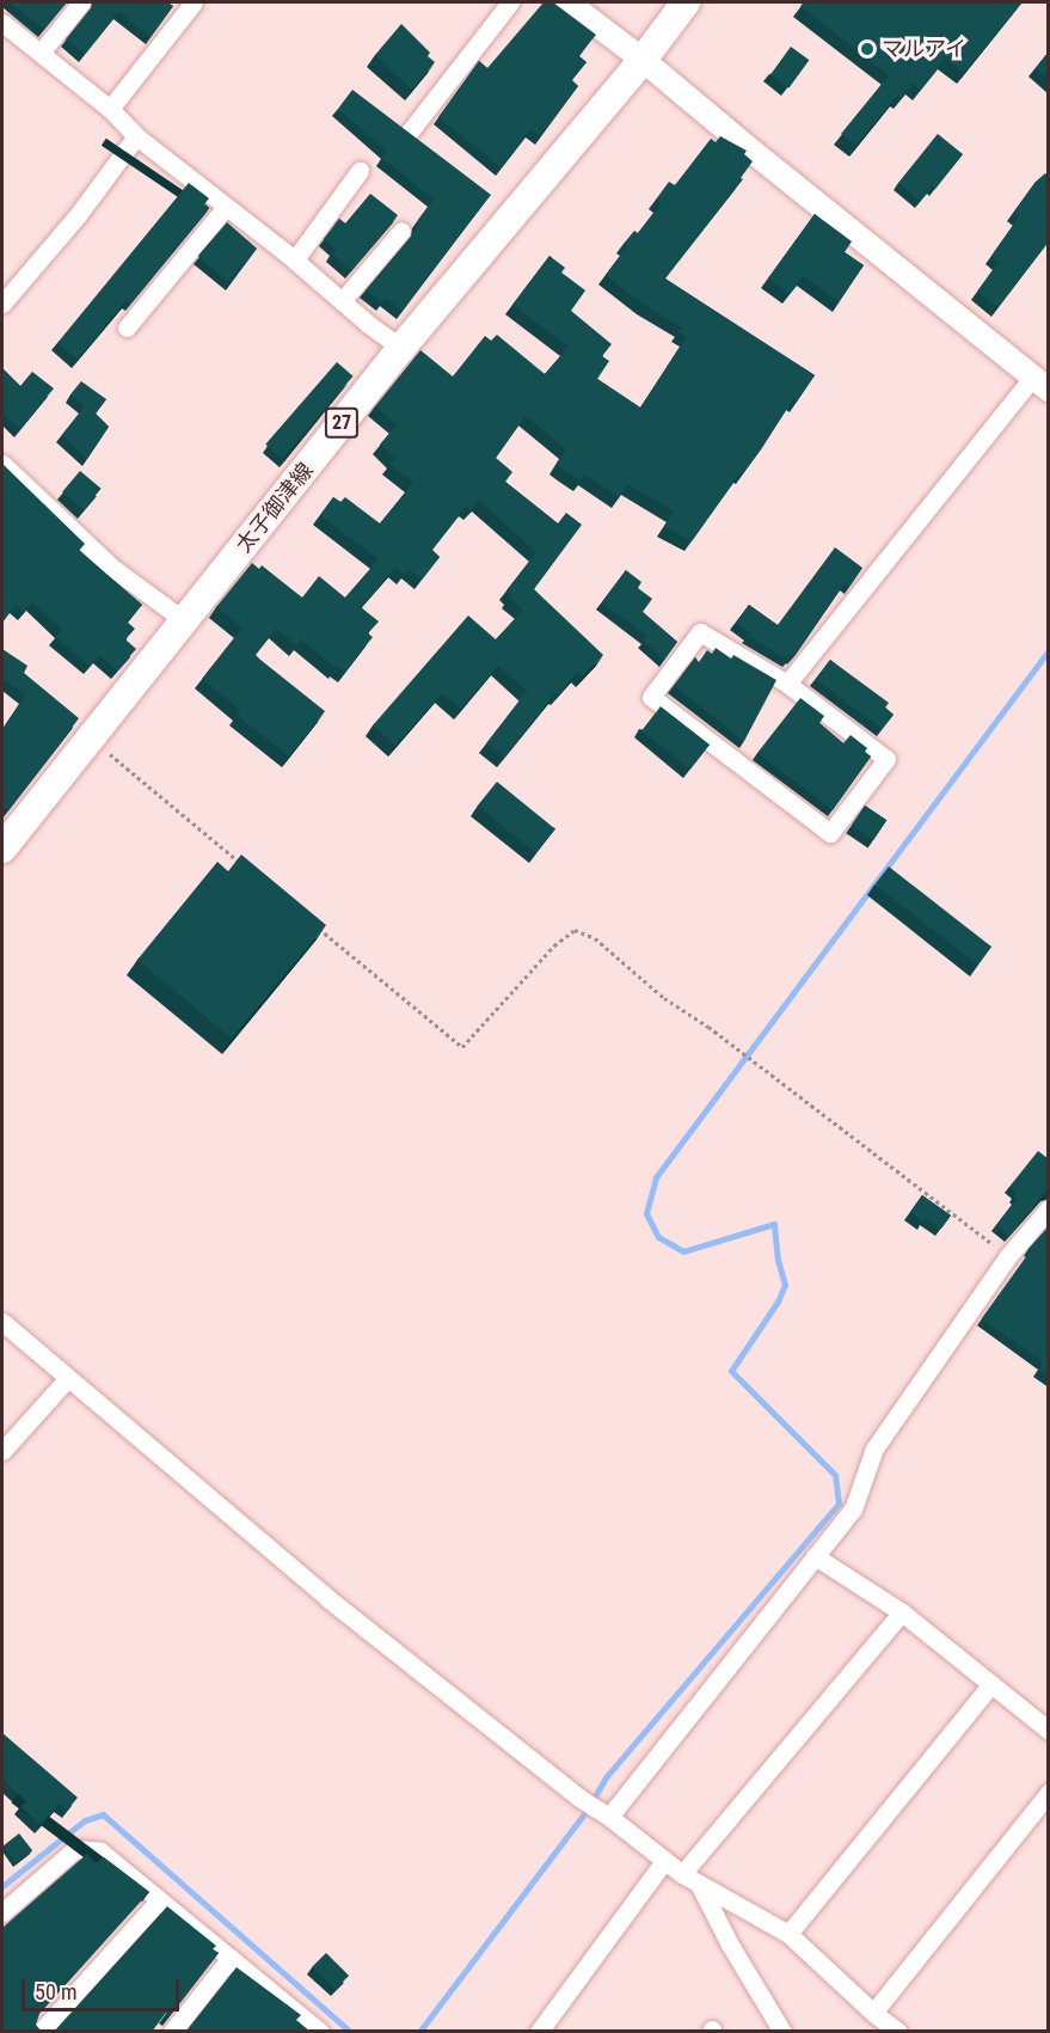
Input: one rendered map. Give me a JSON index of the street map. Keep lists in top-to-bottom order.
{
  "streets": {
    "main road": ["27", "太子御津線"]
  },
  "places": ["マルアイ"],
  "scale_bar": "50 m"
}
